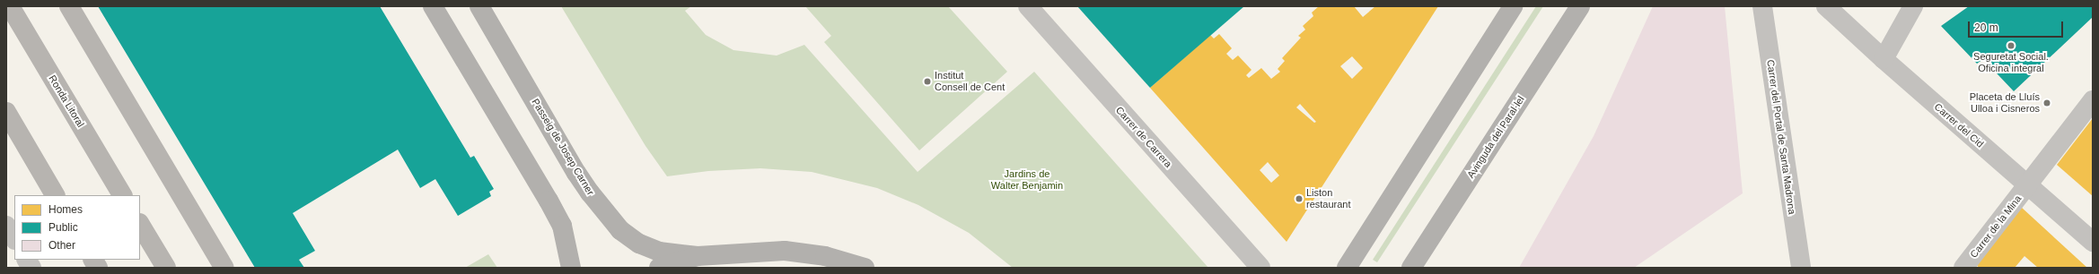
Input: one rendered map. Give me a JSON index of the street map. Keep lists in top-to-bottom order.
{
  "streets": {
    "highway": ["Ronda Litoral"],
    "main road": ["Avinguda del Paral·lel", "Passeig de Josep Carner"],
    "street": [
      "Carrer del Cid",
      "Carrer de Carrera",
      "Carrer del Portal de Santa Madrona",
      "Carrer de la Mina"
    ]
  },
  "crossings": [
    ["Carrer del Cid", "Carrer de la Mina"]
  ],
  "parks": ["Jardins de Walter Benjamin"],
  "places": [
    "Seguretat Social. Oficina integral",
    "Institut Consell de Cent",
    "Placeta de Lluís Ulloa i Cisneros",
    "Liston restaurant"
  ],
  "legend": ["Homes", "Public", "Other"],
  "scale_bar": "20 m"
}
